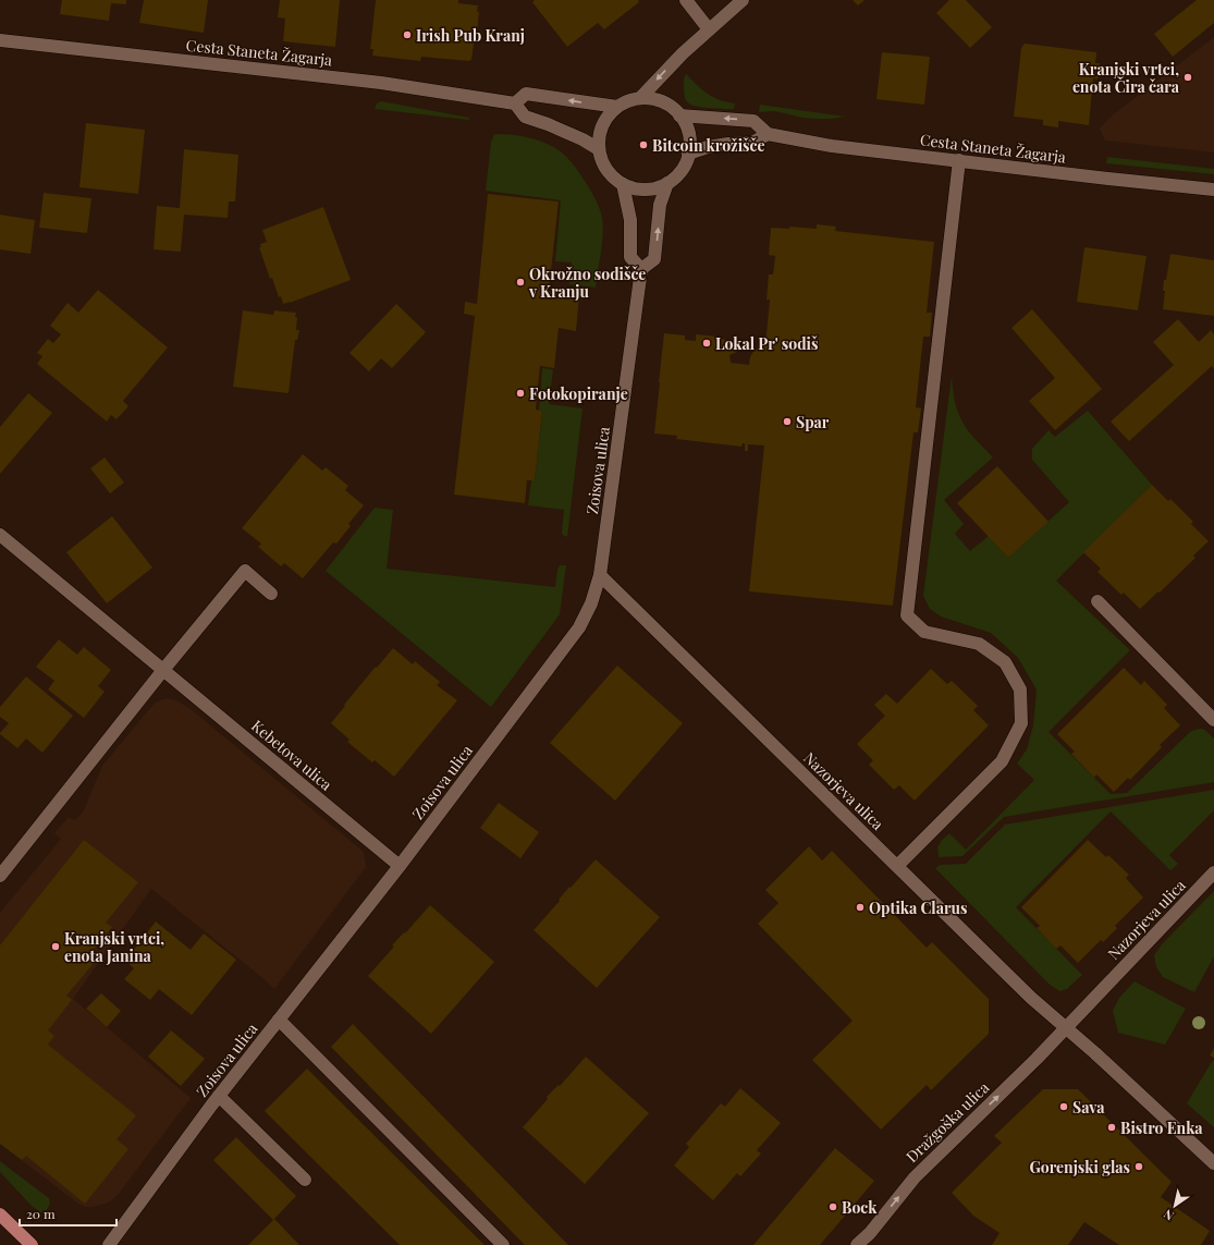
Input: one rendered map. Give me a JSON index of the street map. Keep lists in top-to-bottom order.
{
  "streets": {
    "street": [
      "Cesta Staneta Žagarja",
      "Zoisova ulica",
      "Kebetova ulica",
      "Nazorjeva ulica",
      "Dražgoška ulica"
    ]
  },
  "crossings": [
    ["Zoisova ulica", "Kebetova ulica"],
    ["Zoisova ulica", "Nazorjeva ulica"],
    ["Nazorjeva ulica", "Dražgoška ulica"]
  ],
  "one_way": ["Dražgoška ulica"],
  "places": [
    "Irish Pub Kranj",
    "Kranjski vrtci, enota Čira čara",
    "Bitcoin krožišče",
    "Okrožno sodišče v Kranju",
    "Lokal Pr' sodiš",
    "Fotokopiranje",
    "Spar",
    "Optika Clarus",
    "Kranjski vrtci, enota Janina",
    "Sava",
    "Bistro Enka",
    "Gorenjski glas",
    "Bock"
  ],
  "scale_bar": "20 m",
  "north": "bottom left"
}
